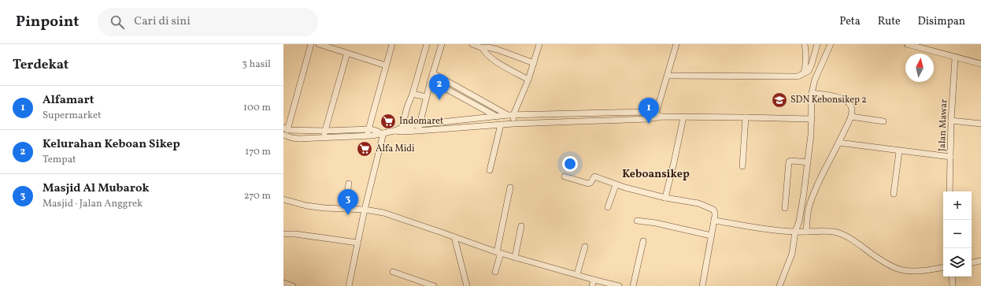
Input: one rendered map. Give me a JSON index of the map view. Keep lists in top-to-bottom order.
{
  "streets": {
    "street": ["Jalan Mawar"]
  },
  "districts": ["Keboansikep"],
  "places": {
    "school or university": ["SDN Kebonsikep 2"],
    "supermarket": ["Indomaret", "Alfa Midi"]
  },
  "north": "top",
  "page": {
    "header": "Pinpoint",
    "search": "Cari di sini",
    "nav": ["Peta", "Rute", "Disimpan"],
    "heading": ["Terdekat", "3 hasil"],
    "pins": ["2", "1", "3"],
    "list": [
      {
        "mark": "1",
        "name": "Alfamart",
        "note": "Supermarket",
        "value": "100 m"
      },
      {
        "mark": "2",
        "name": "Kelurahan Keboan Sikep",
        "note": "Tempat",
        "value": "170 m"
      },
      {
        "mark": "3",
        "name": "Masjid Al Mubarok",
        "note": "Masjid · Jalan Anggrek",
        "value": "270 m"
      }
    ],
    "map_buttons": ["+", "−"]
  }
}
